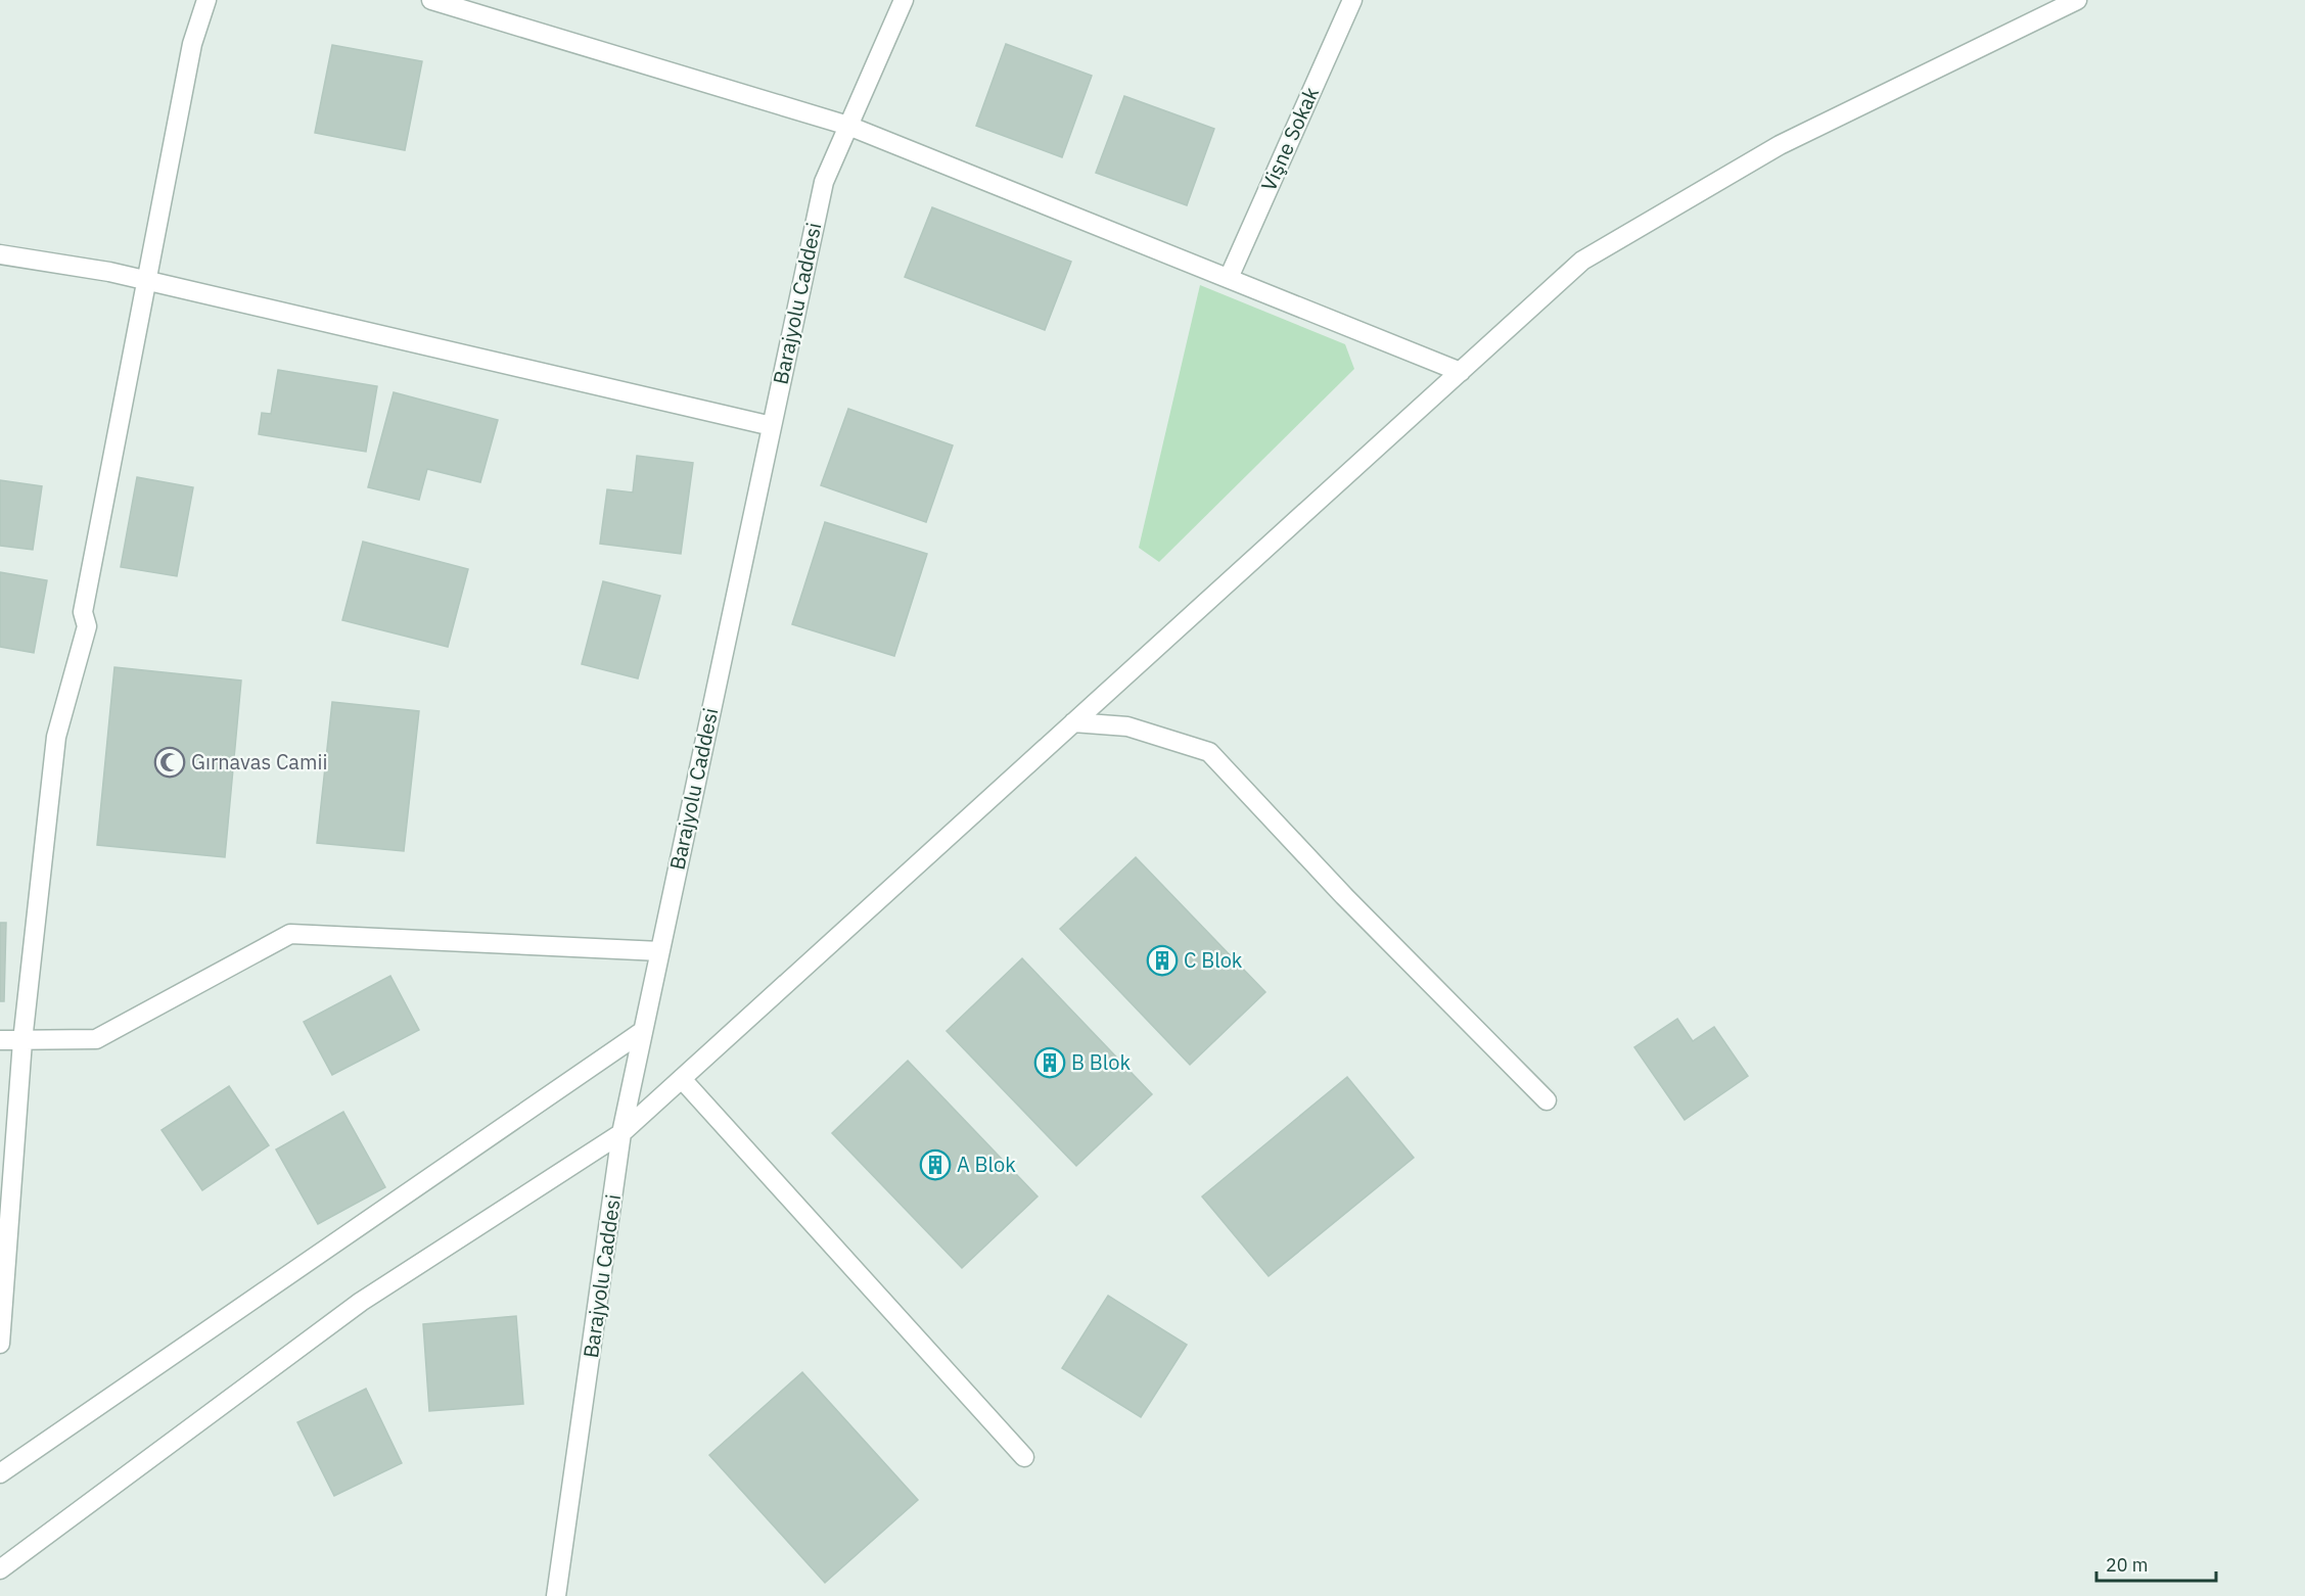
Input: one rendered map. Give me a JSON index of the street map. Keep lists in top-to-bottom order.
{
  "streets": {
    "street": ["Vişne Sokak", "Barajyolu Caddesi"]
  },
  "places": {
    "mosque": ["Gırnavas Camii"],
    "building": ["C Blok", "B Blok", "A Blok"]
  },
  "scale_bar": "20 m"
}
